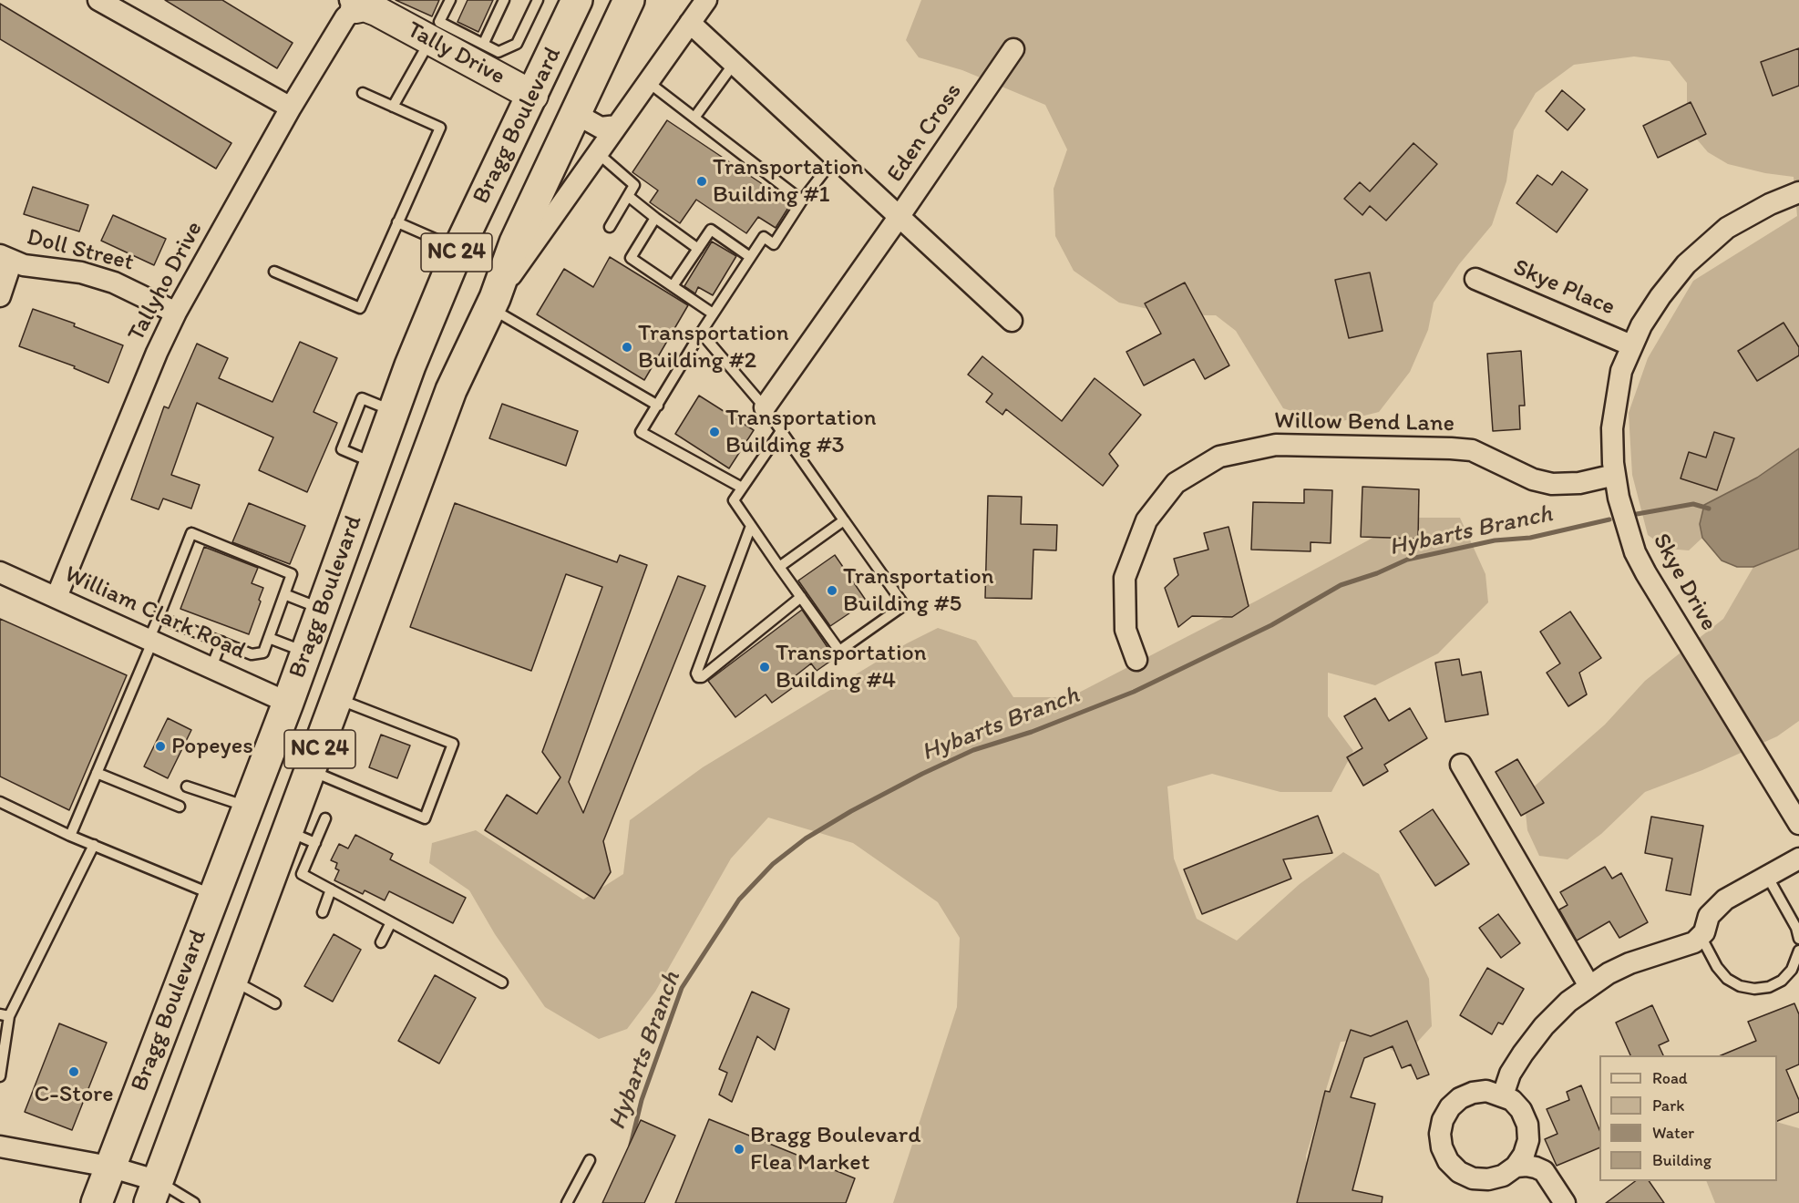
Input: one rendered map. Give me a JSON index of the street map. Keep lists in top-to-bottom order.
{
  "streets": {
    "main road": ["Bragg Boulevard", "NC 24"],
    "street": [
      "Tally Drive",
      "Eden Cross",
      "Doll Street",
      "Tallyho Drive",
      "Skye Place",
      "Willow Bend Lane",
      "Skye Drive",
      "William Clark Road"
    ]
  },
  "crossings": [
    ["Tally Drive", "Bragg Boulevard"],
    ["Tally Drive", "Tallyho Drive"],
    ["Bragg Boulevard", "William Clark Road"],
    ["Doll Street", "Tallyho Drive"],
    ["Tallyho Drive", "William Clark Road"],
    ["Skye Place", "Skye Drive"],
    ["Willow Bend Lane", "Skye Drive"]
  ],
  "water": ["Hybarts Branch"],
  "places": [
    "Transportation Building #1",
    "Transportation Building #2",
    "Transportation Building #3",
    "Transportation Building #5",
    "Transportation Building #4",
    "Popeyes",
    "C-Store",
    "Bragg Boulevard Flea Market"
  ],
  "legend": [
    "Road",
    "Park",
    "Water",
    "Building"
  ]
}
